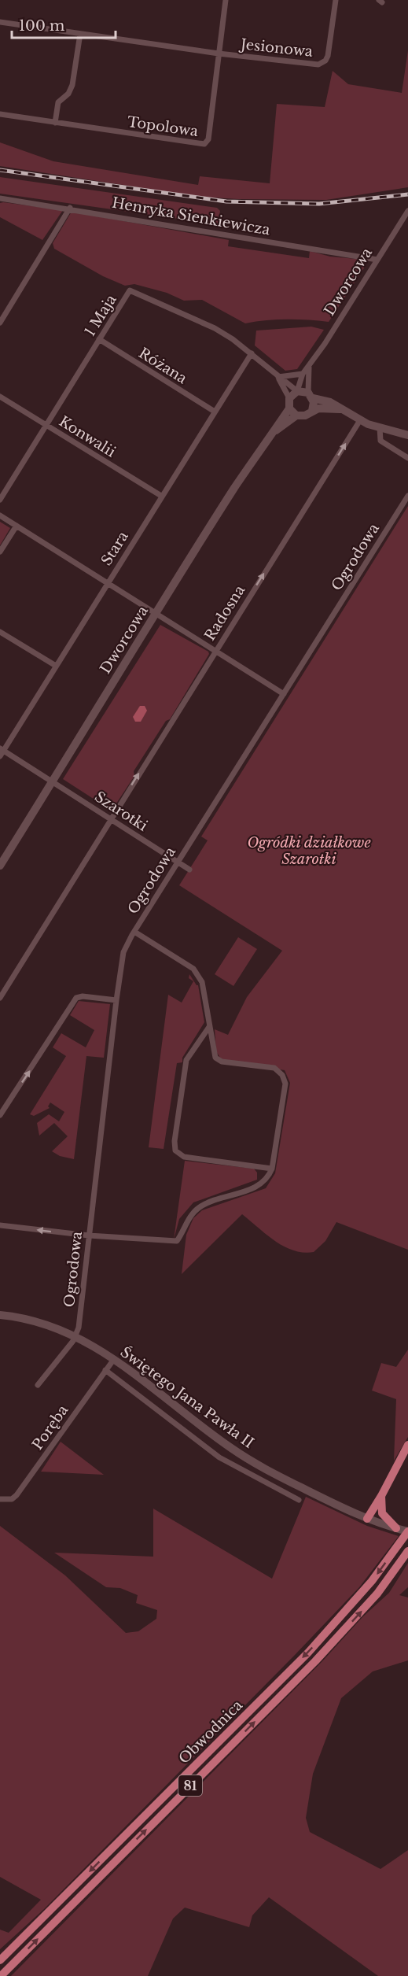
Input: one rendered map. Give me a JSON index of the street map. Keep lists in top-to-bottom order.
{
  "streets": {
    "main road": ["Obwodnica", "81"],
    "street": [
      "Jesionowa",
      "Topolowa",
      "Henryka Sienkiewicza",
      "Dworcowa",
      "1 Maja",
      "Różana",
      "Konwalii",
      "Stara",
      "Ogrodowa",
      "Radosna",
      "Szarotki",
      "Świętego Jana Pawła II",
      "Poręba"
    ]
  },
  "crossings": [
    ["Jesionowa", "Topolowa"],
    ["Henryka Sienkiewicza", "Dworcowa"],
    ["Dworcowa", "1 Maja"],
    ["Dworcowa", "Szarotki"],
    ["1 Maja", "Różana"],
    ["1 Maja", "Konwalii"],
    ["1 Maja", "Stara"],
    ["Różana", "Stara"],
    ["Konwalii", "Stara"],
    ["Stara", "Szarotki"],
    ["Ogrodowa", "Szarotki"],
    ["Ogrodowa", "Świętego Jana Pawła II"],
    ["Radosna", "Szarotki"],
    ["Świętego Jana Pawła II", "Poręba"],
    ["Świętego Jana Pawła II", "Obwodnica"]
  ],
  "one_way": ["Radosna"],
  "parks": ["Ogródki działkowe Szarotki"],
  "scale_bar": "100 m"
}
